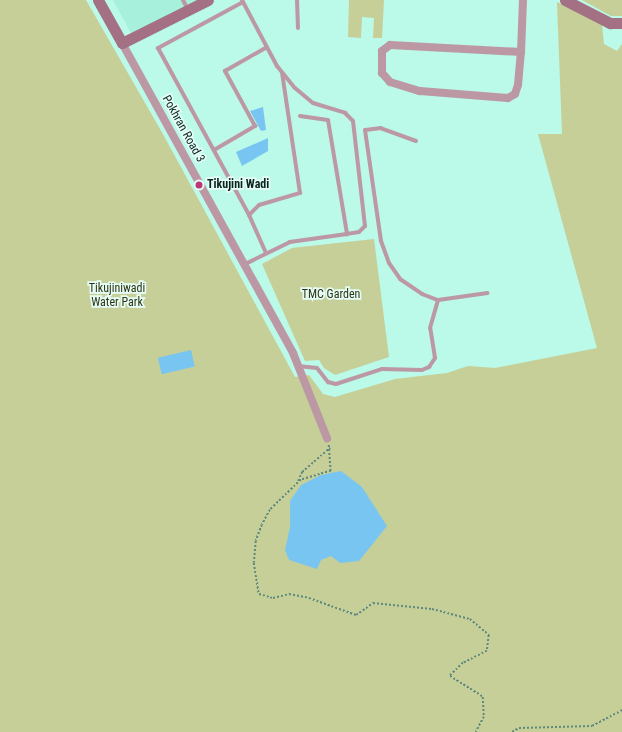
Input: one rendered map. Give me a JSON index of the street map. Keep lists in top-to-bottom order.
{
  "streets": {
    "street": ["Pokhran Road 3"]
  },
  "parks": ["Tikujiniwadi Water Park", "TMC Garden"],
  "places": ["Tikujini Wadi"]
}
